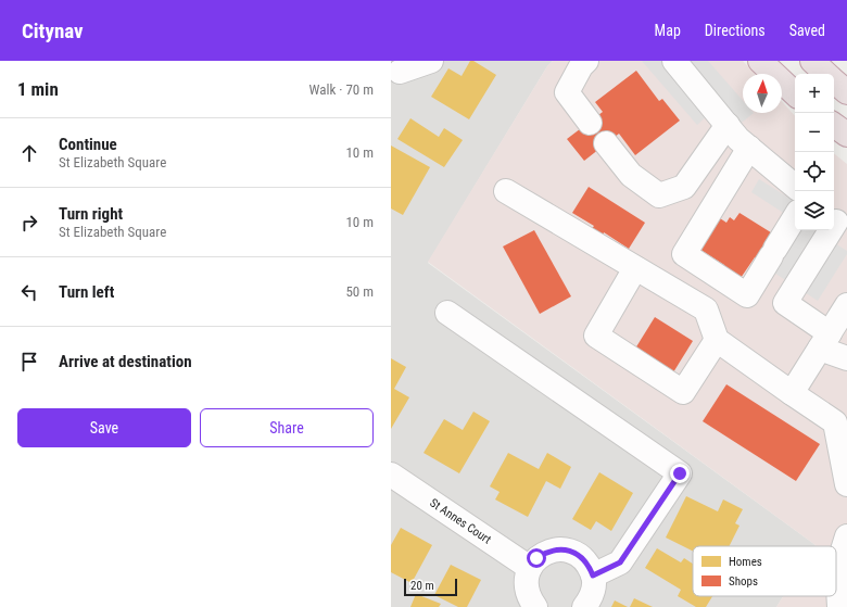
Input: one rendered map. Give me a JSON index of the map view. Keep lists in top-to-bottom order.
{
  "streets": {
    "street": ["St Annes Court"]
  },
  "legend": ["Homes", "Shops"],
  "scale_bar": "20 m",
  "north": "top",
  "page": {
    "header": "Citynav",
    "nav": ["Map", "Directions", "Saved"],
    "heading": ["1 min", "Walk · 70 m"],
    "map_buttons": ["+", "−"],
    "list": [
      ["Continue", "St Elizabeth Square", "10 m"],
      ["Turn right", "St Elizabeth Square", "10 m"],
      ["Turn left", "50 m"],
      "Arrive at destination"
    ],
    "buttons": ["Save", "Share"],
    "scale": "20 m"
  }
}
